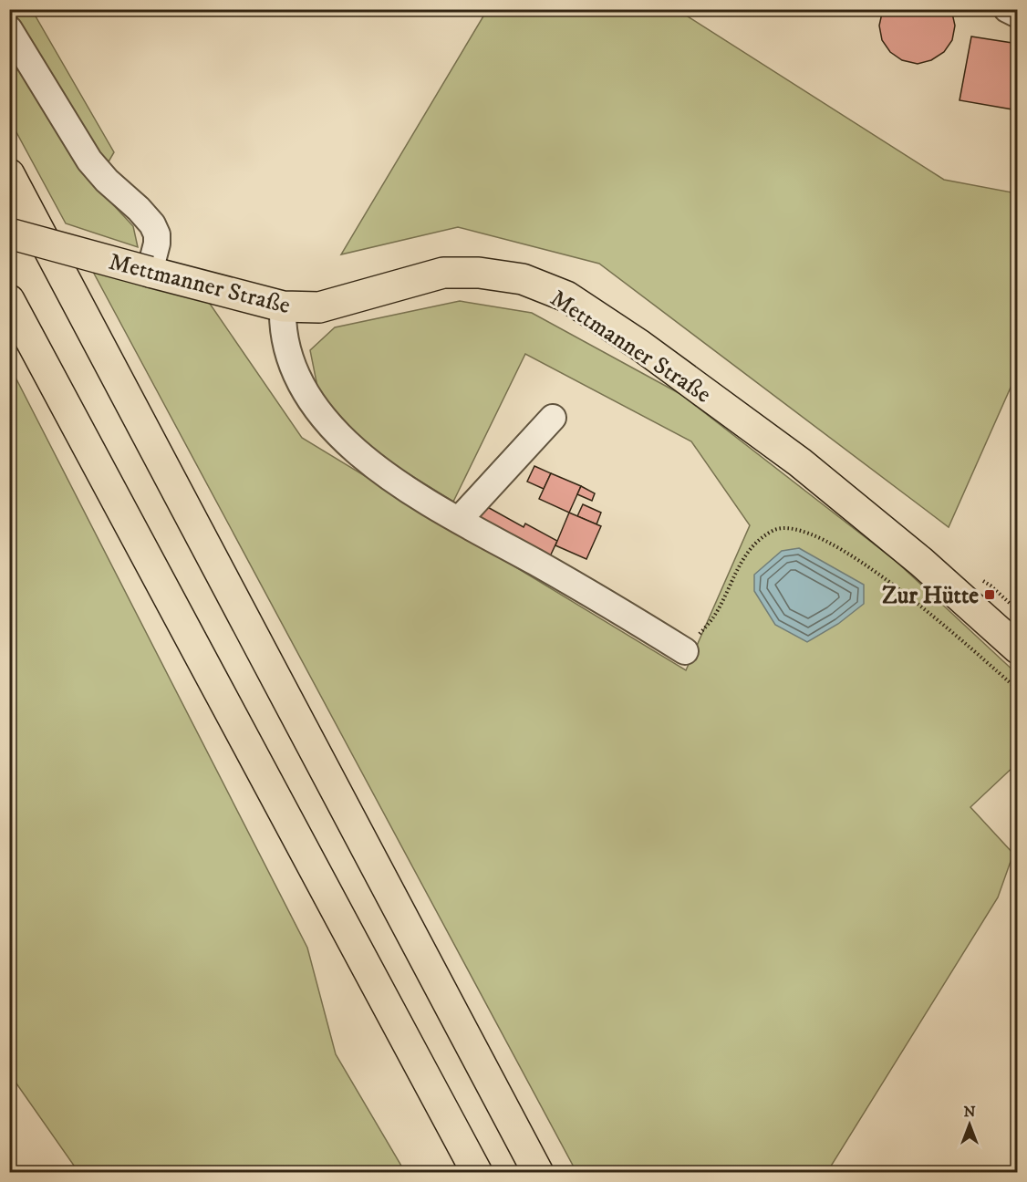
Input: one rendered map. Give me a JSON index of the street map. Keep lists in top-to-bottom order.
{
  "streets": {
    "main road": ["Mettmanner Straße"]
  },
  "places": {
    "transit": ["Zur Hütte"]
  },
  "north": "top"
}
